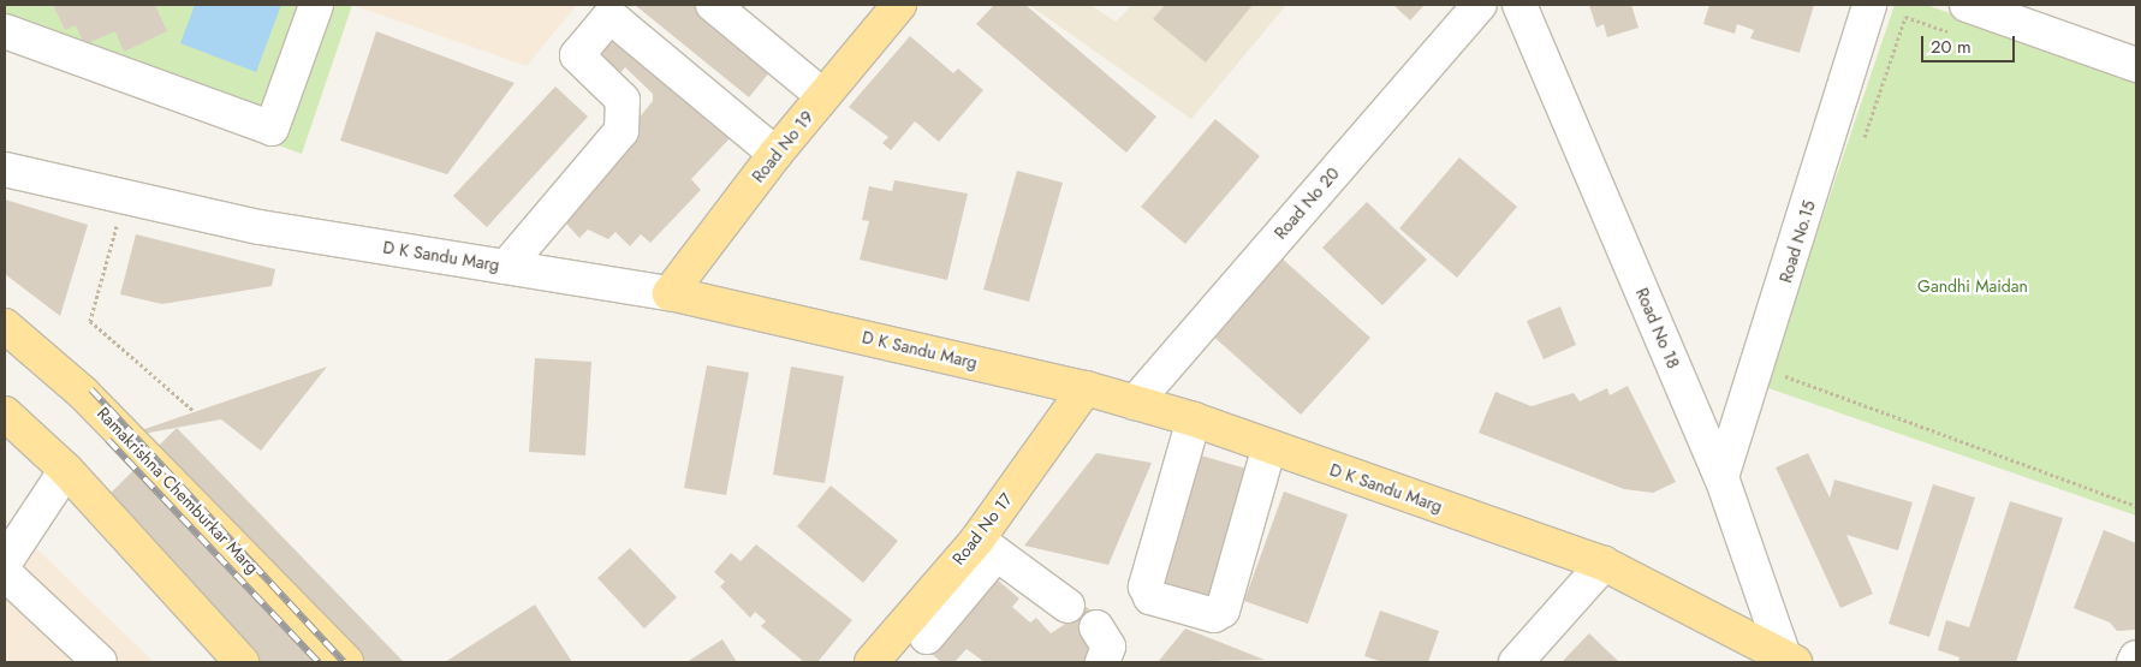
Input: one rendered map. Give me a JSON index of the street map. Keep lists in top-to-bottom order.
{
  "streets": {
    "main road": [
      "Road No 19",
      "D K Sandu Marg",
      "Ramakrishna Chemburkar Marg",
      "Road No 17"
    ],
    "street": ["Road No 20", "Road No.15", "Road No 18"]
  },
  "crossings": [
    ["Road No 19", "D K Sandu Marg"],
    ["Road No 20", "D K Sandu Marg"],
    ["Road No.15", "Road No 18"],
    ["D K Sandu Marg", "Road No 18"],
    ["D K Sandu Marg", "Road No 17"]
  ],
  "parks": ["Gandhi Maidan"],
  "scale_bar": "20 m"
}
